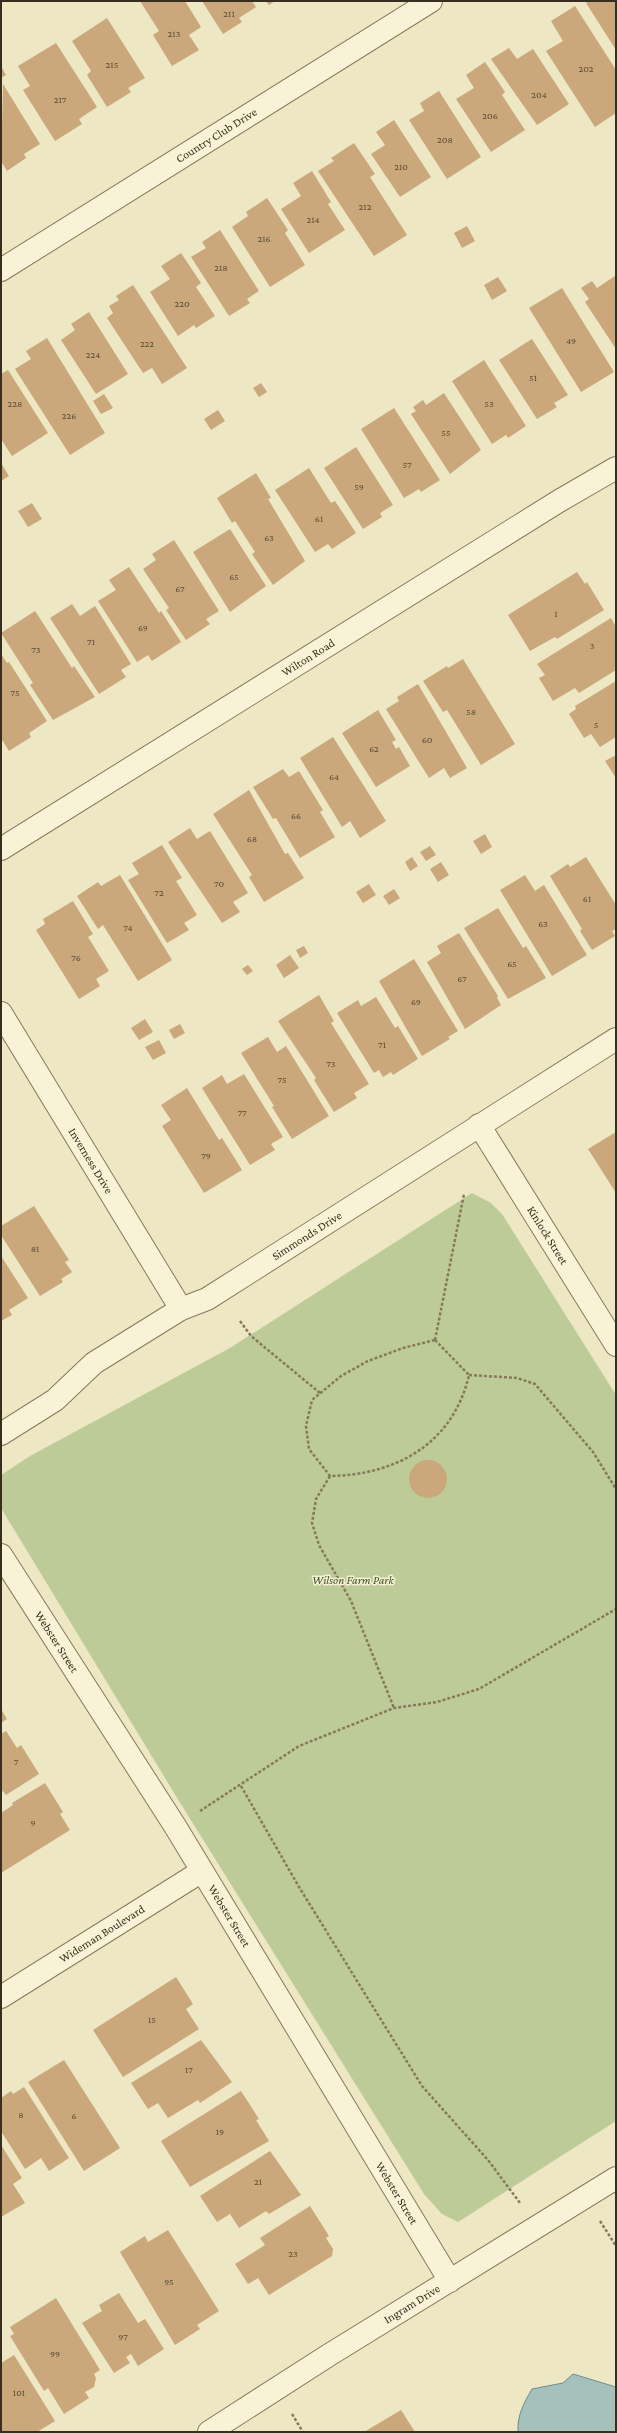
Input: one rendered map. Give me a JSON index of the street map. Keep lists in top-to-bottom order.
{
  "streets": {
    "street": [
      "Country Club Drive",
      "Wilton Road",
      "Inverness Drive",
      "Kinlock Street",
      "Simmonds Drive",
      "Webster Street",
      "Wideman Boulevard",
      "Ingram Drive"
    ]
  },
  "crossings": [
    ["Inverness Drive", "Simmonds Drive"],
    ["Kinlock Street", "Simmonds Drive"],
    ["Webster Street", "Wideman Boulevard"],
    ["Webster Street", "Ingram Drive"]
  ],
  "parks": ["Wilson Farm Park"],
  "house_numbers": [
    "211",
    "213",
    "215",
    "202",
    "204",
    "217",
    "206",
    "208",
    "210",
    "212",
    "214",
    "216",
    "218",
    "220",
    "49",
    "222",
    "224",
    "51",
    "228",
    "53",
    "226",
    "55",
    "57",
    "59",
    "61",
    "63",
    "65",
    "67",
    "1",
    "69",
    "71",
    "3",
    "73",
    "75",
    "58",
    "5",
    "60",
    "62",
    "64",
    "66",
    "68",
    "70",
    "72",
    "61",
    "63",
    "74",
    "76",
    "65",
    "67",
    "69",
    "71",
    "73",
    "75",
    "77",
    "79",
    "81",
    "7",
    "9",
    "15",
    "17",
    "8",
    "6",
    "19",
    "21",
    "23",
    "95",
    "97",
    "99",
    "101"
  ]
}
